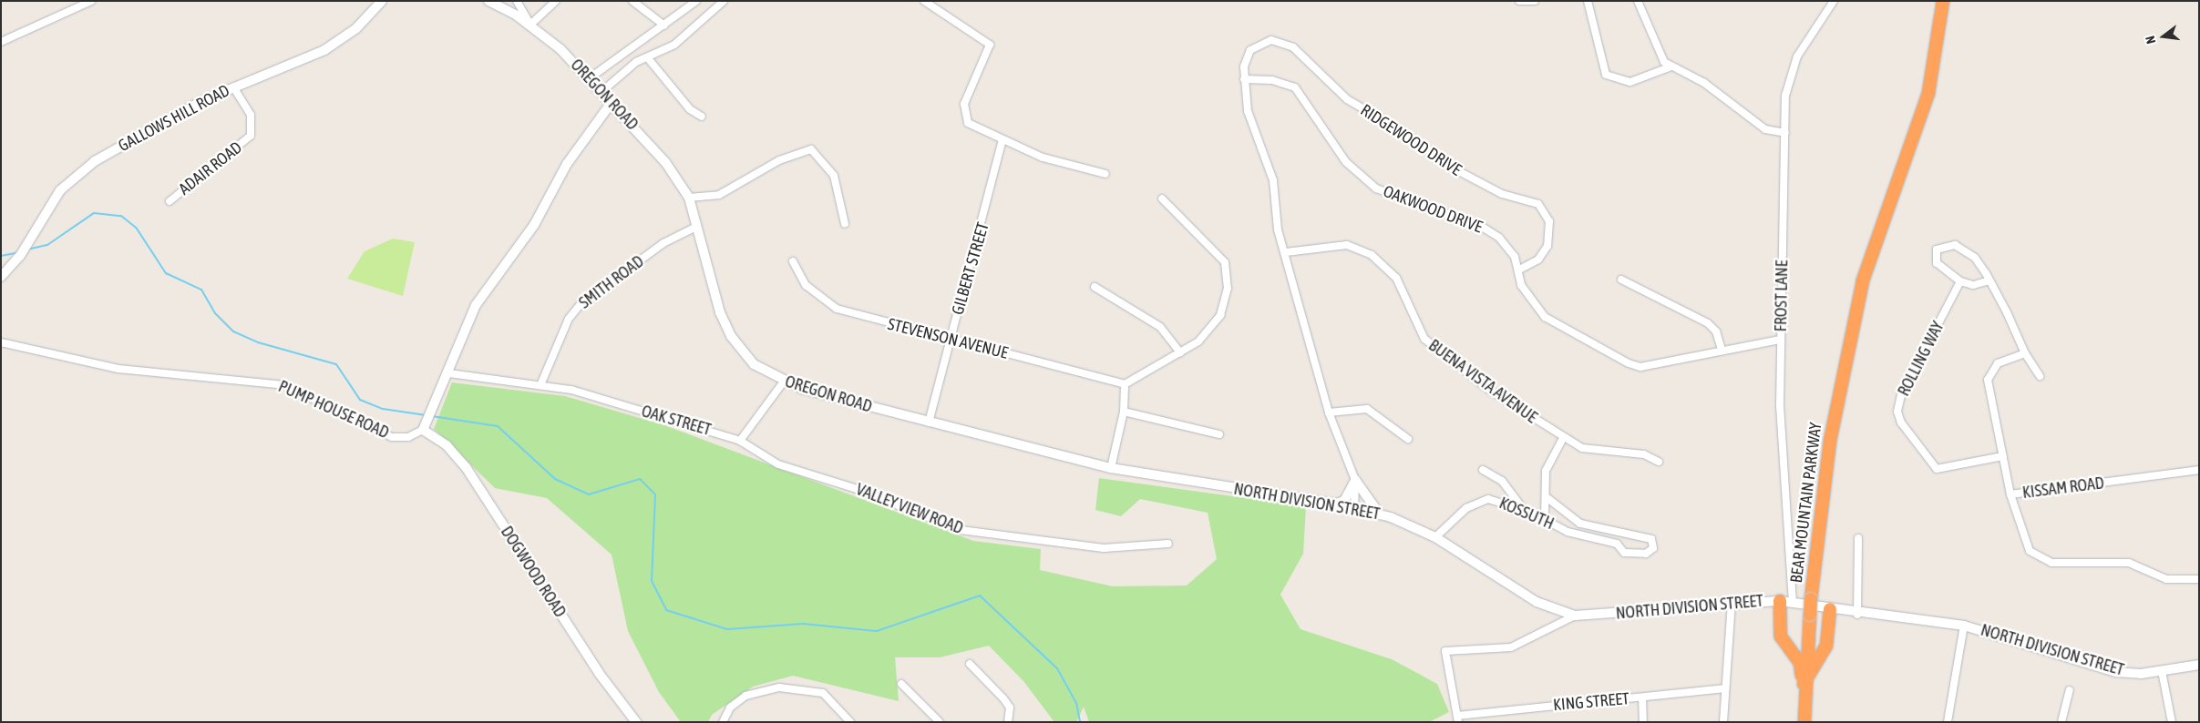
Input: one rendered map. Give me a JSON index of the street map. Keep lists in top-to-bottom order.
{
  "streets": {
    "highway": ["BEAR MOUNTAIN PARKWAY"],
    "street": [
      "OREGON ROAD",
      "GALLOWS HILL ROAD",
      "RIDGEWOOD DRIVE",
      "ADAIR ROAD",
      "OAKWOOD DRIVE",
      "GILBERT STREET",
      "SMITH ROAD",
      "FROST LANE",
      "STEVENSON AVENUE",
      "ROLLING WAY",
      "BUENA VISTA AVENUE",
      "PUMP HOUSE ROAD",
      "OAK STREET",
      "KISSAM ROAD",
      "NORTH DIVISION STREET",
      "VALLEY VIEW ROAD",
      "KOSSUTH",
      "DOGWOOD ROAD",
      "KING STREET"
    ]
  },
  "crossings": [
    ["OREGON ROAD", "GILBERT STREET"],
    ["OREGON ROAD", "SMITH ROAD"],
    ["OREGON ROAD", "NORTH DIVISION STREET"],
    ["GALLOWS HILL ROAD", "ADAIR ROAD"],
    ["RIDGEWOOD DRIVE", "OAKWOOD DRIVE"],
    ["OAKWOOD DRIVE", "FROST LANE"],
    ["GILBERT STREET", "STEVENSON AVENUE"],
    ["SMITH ROAD", "OAK STREET"],
    ["FROST LANE", "NORTH DIVISION STREET"],
    ["ROLLING WAY", "KISSAM ROAD"],
    ["PUMP HOUSE ROAD", "DOGWOOD ROAD"],
    ["OAK STREET", "VALLEY VIEW ROAD"],
    ["NORTH DIVISION STREET", "KOSSUTH"]
  ],
  "north": "left"
}
